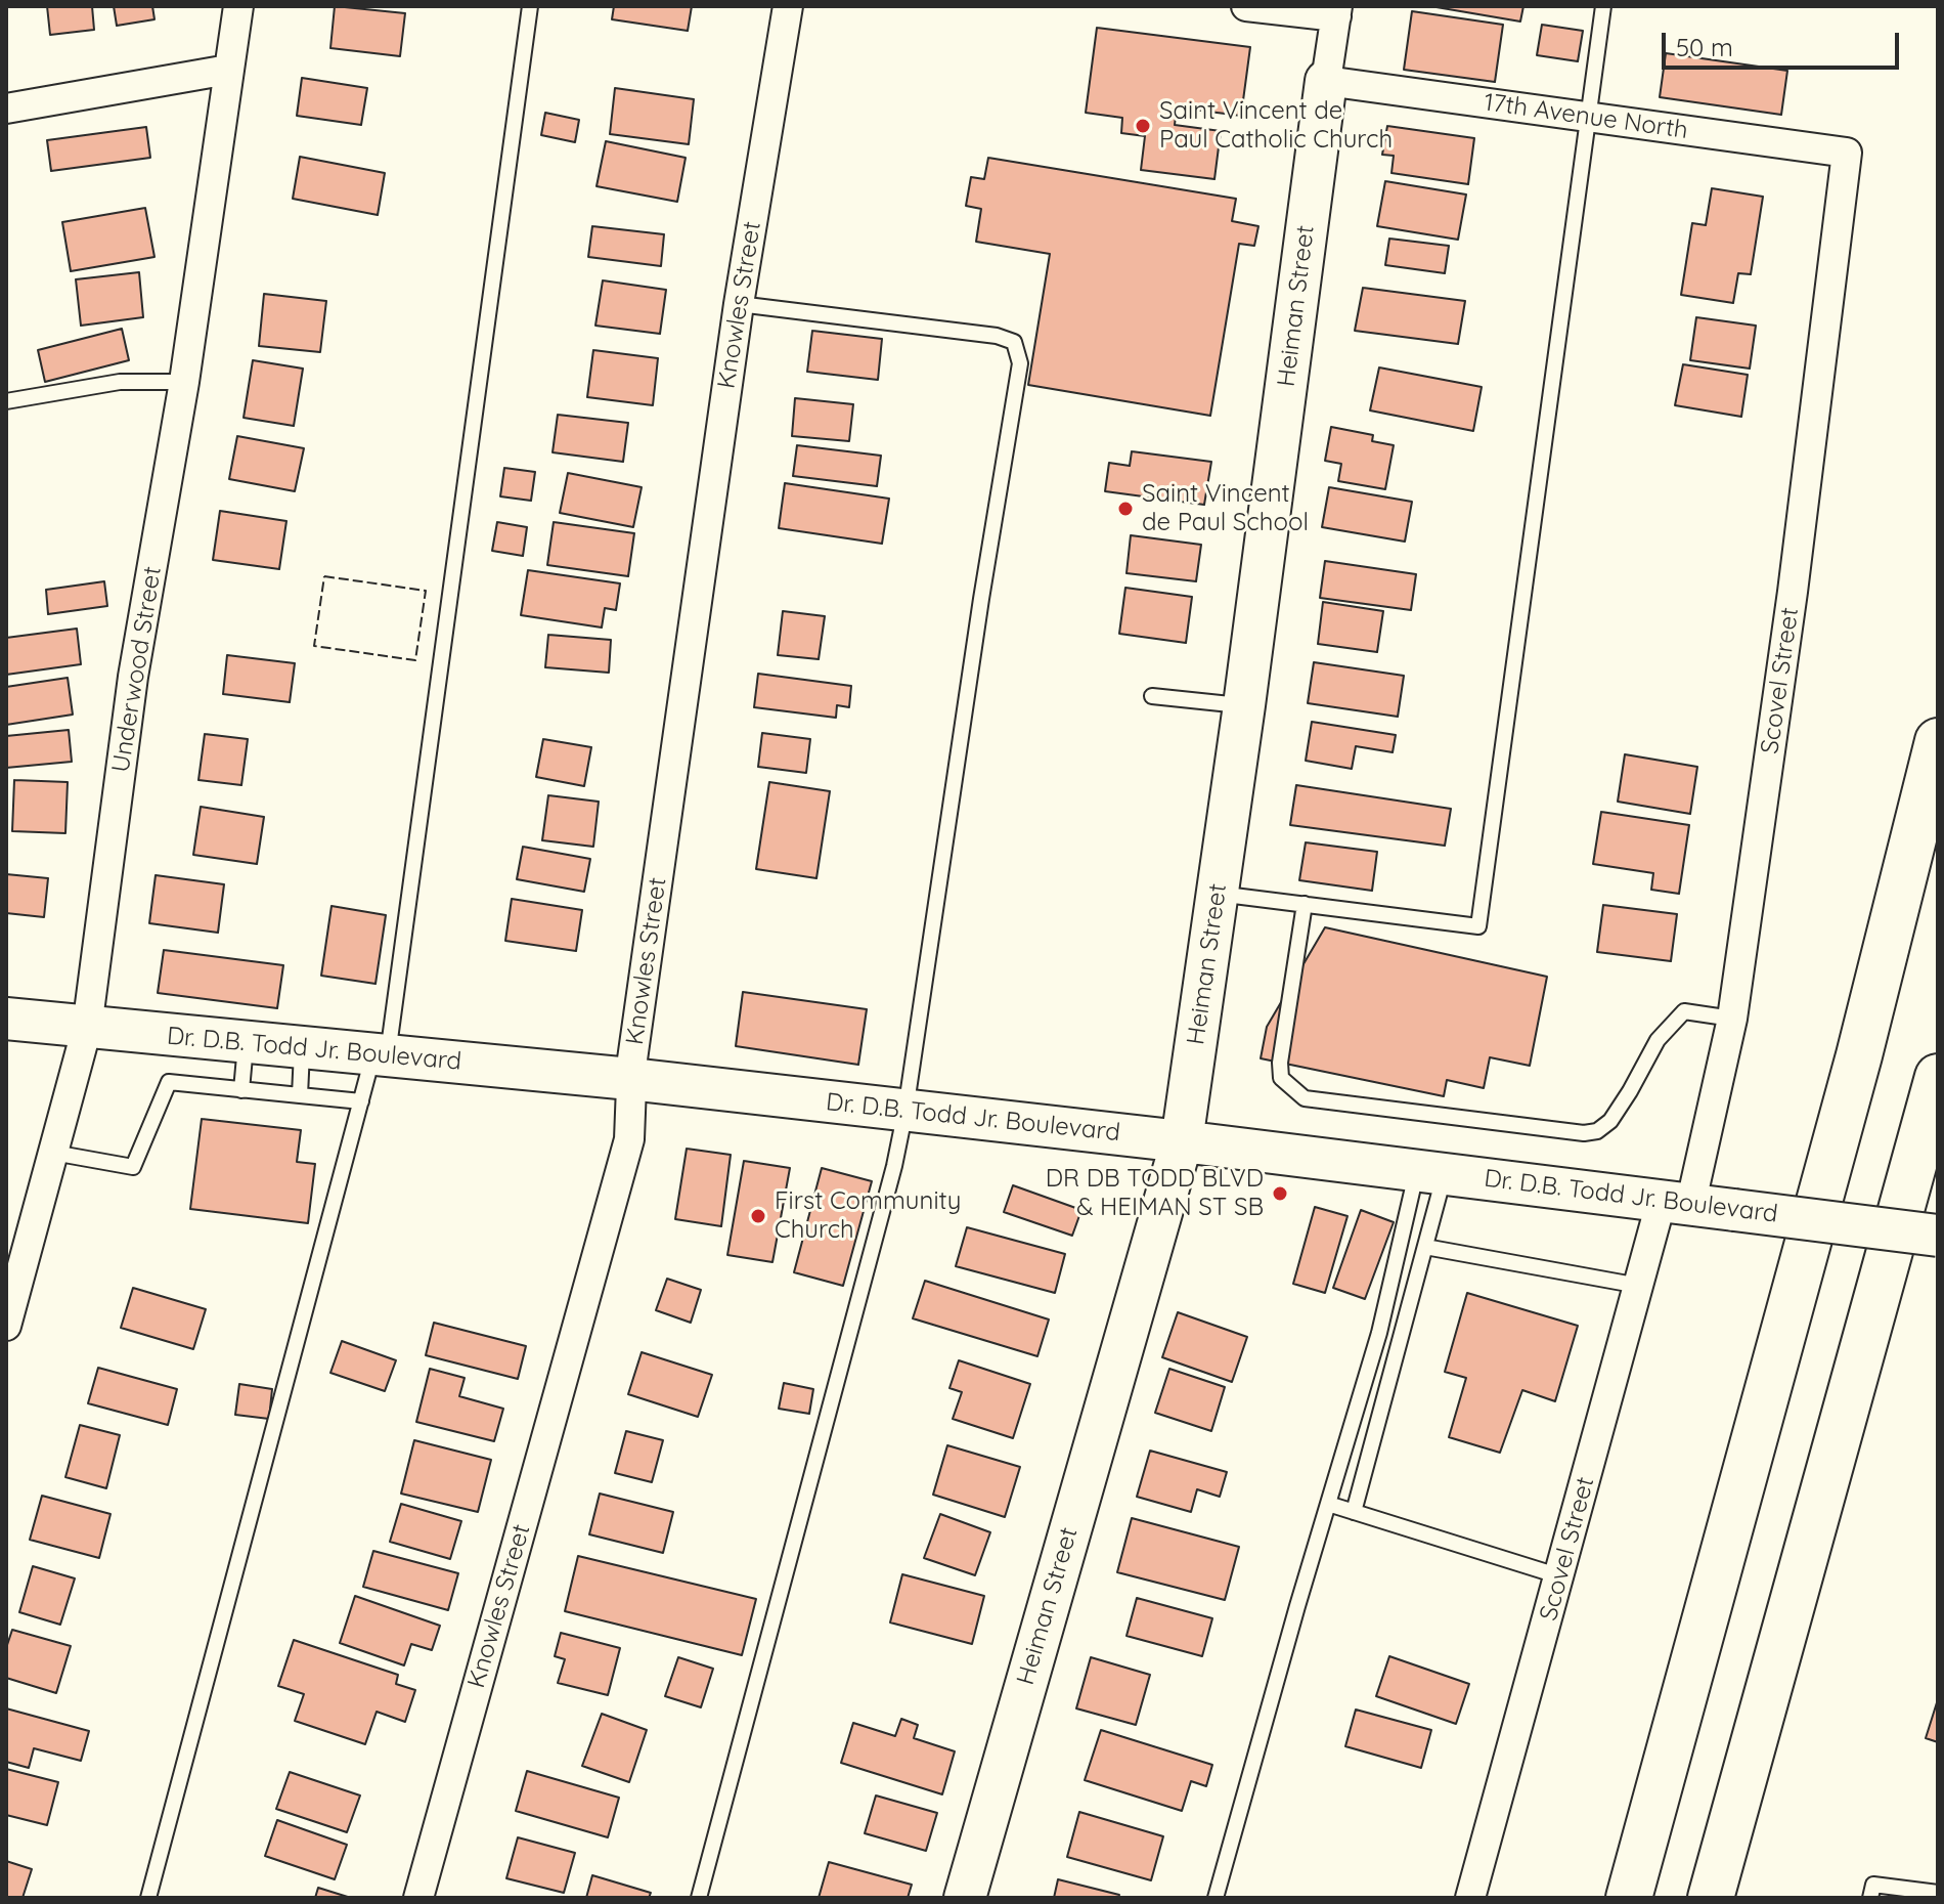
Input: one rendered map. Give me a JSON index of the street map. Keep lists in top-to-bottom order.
{
  "streets": {
    "main road": ["Heiman Street", "Dr. D.B. Todd Jr. Boulevard"],
    "street": [
      "17th Avenue North",
      "Knowles Street",
      "Underwood Street",
      "Scovel Street"
    ]
  },
  "crossings": [
    ["17th Avenue North", "Heiman Street"],
    ["17th Avenue North", "Scovel Street"],
    ["Knowles Street", "Dr. D.B. Todd Jr. Boulevard"],
    ["Heiman Street", "Dr. D.B. Todd Jr. Boulevard"],
    ["Underwood Street", "Dr. D.B. Todd Jr. Boulevard"],
    ["Scovel Street", "Dr. D.B. Todd Jr. Boulevard"]
  ],
  "places": [
    "Saint Vincent de Paul Catholic Church",
    "Saint Vincent de Paul School",
    "DR DB TODD BLVD & HEIMAN ST SB",
    "First Community Church"
  ],
  "scale_bar": "50 m"
}
